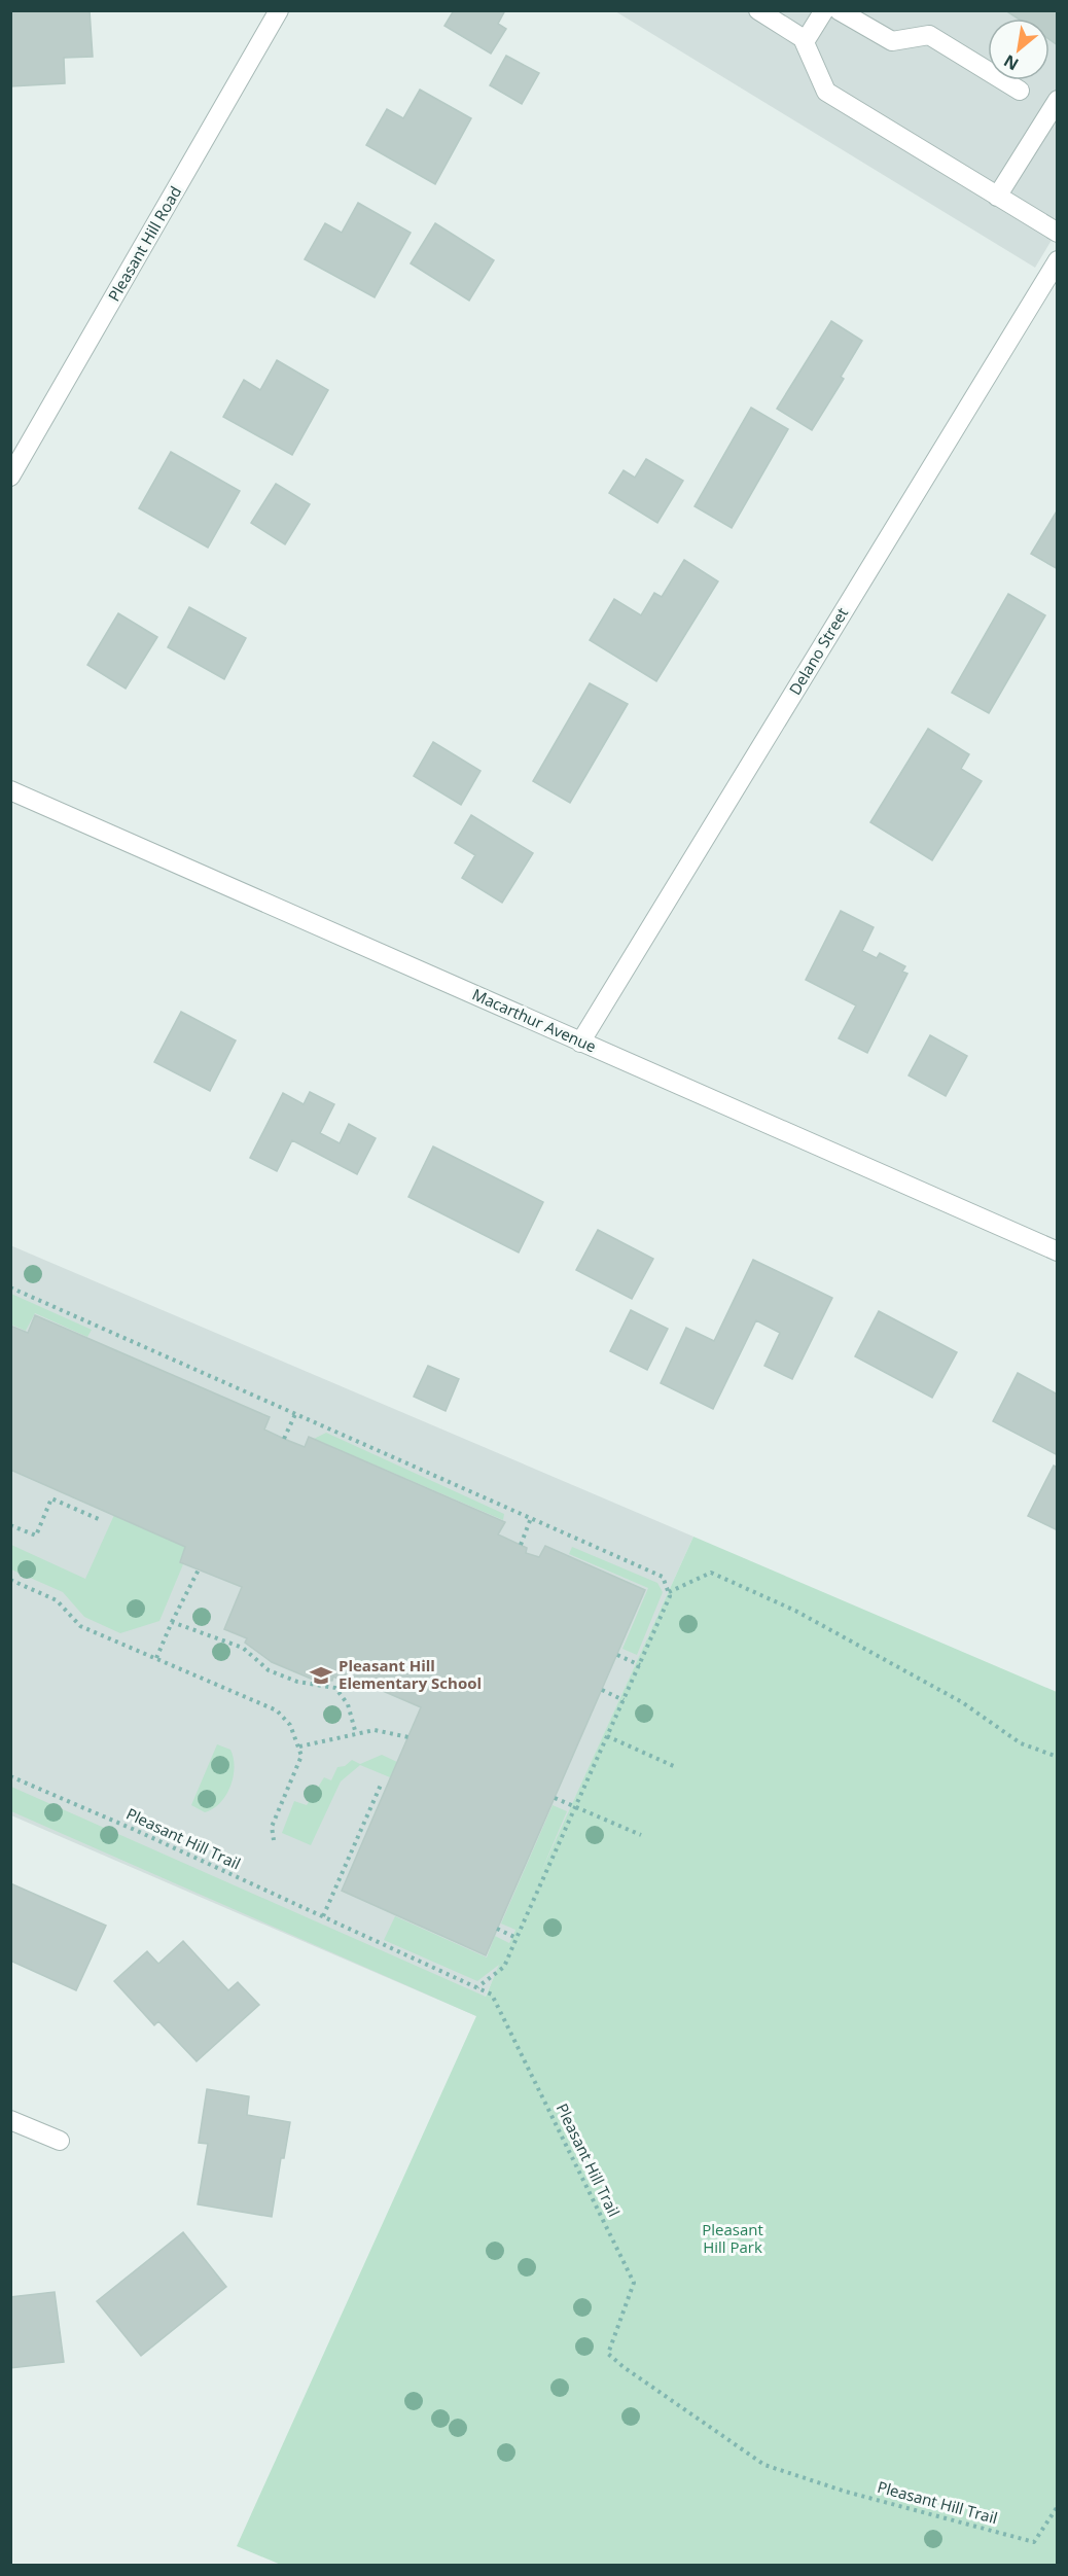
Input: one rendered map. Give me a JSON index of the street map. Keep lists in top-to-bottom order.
{
  "streets": {
    "street": ["Pleasant Hill Road", "Delano Street", "Macarthur Avenue"],
    "path": ["Pleasant Hill Trail"]
  },
  "crossings": [
    ["Delano Street", "Macarthur Avenue"]
  ],
  "parks": ["Pleasant Hill Park"],
  "places": {
    "school or university": ["Pleasant Hill Elementary School"]
  },
  "north": "bottom left"
}
